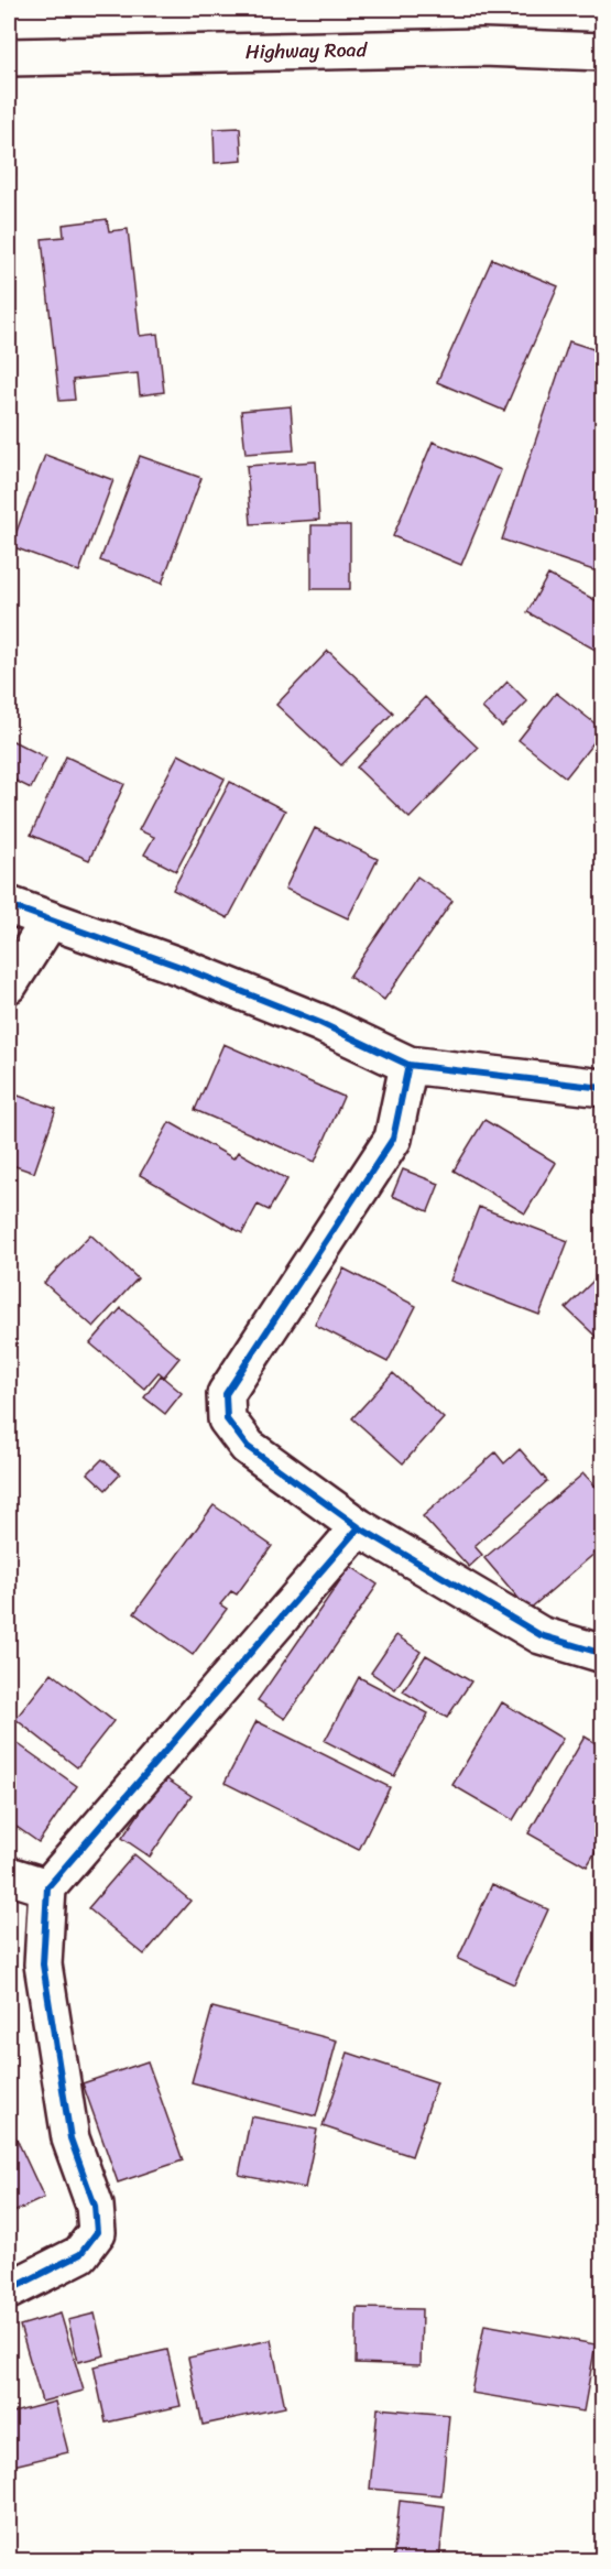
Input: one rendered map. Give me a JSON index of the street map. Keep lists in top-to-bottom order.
{
  "streets": {
    "street": ["Highway Road"]
  }
}
